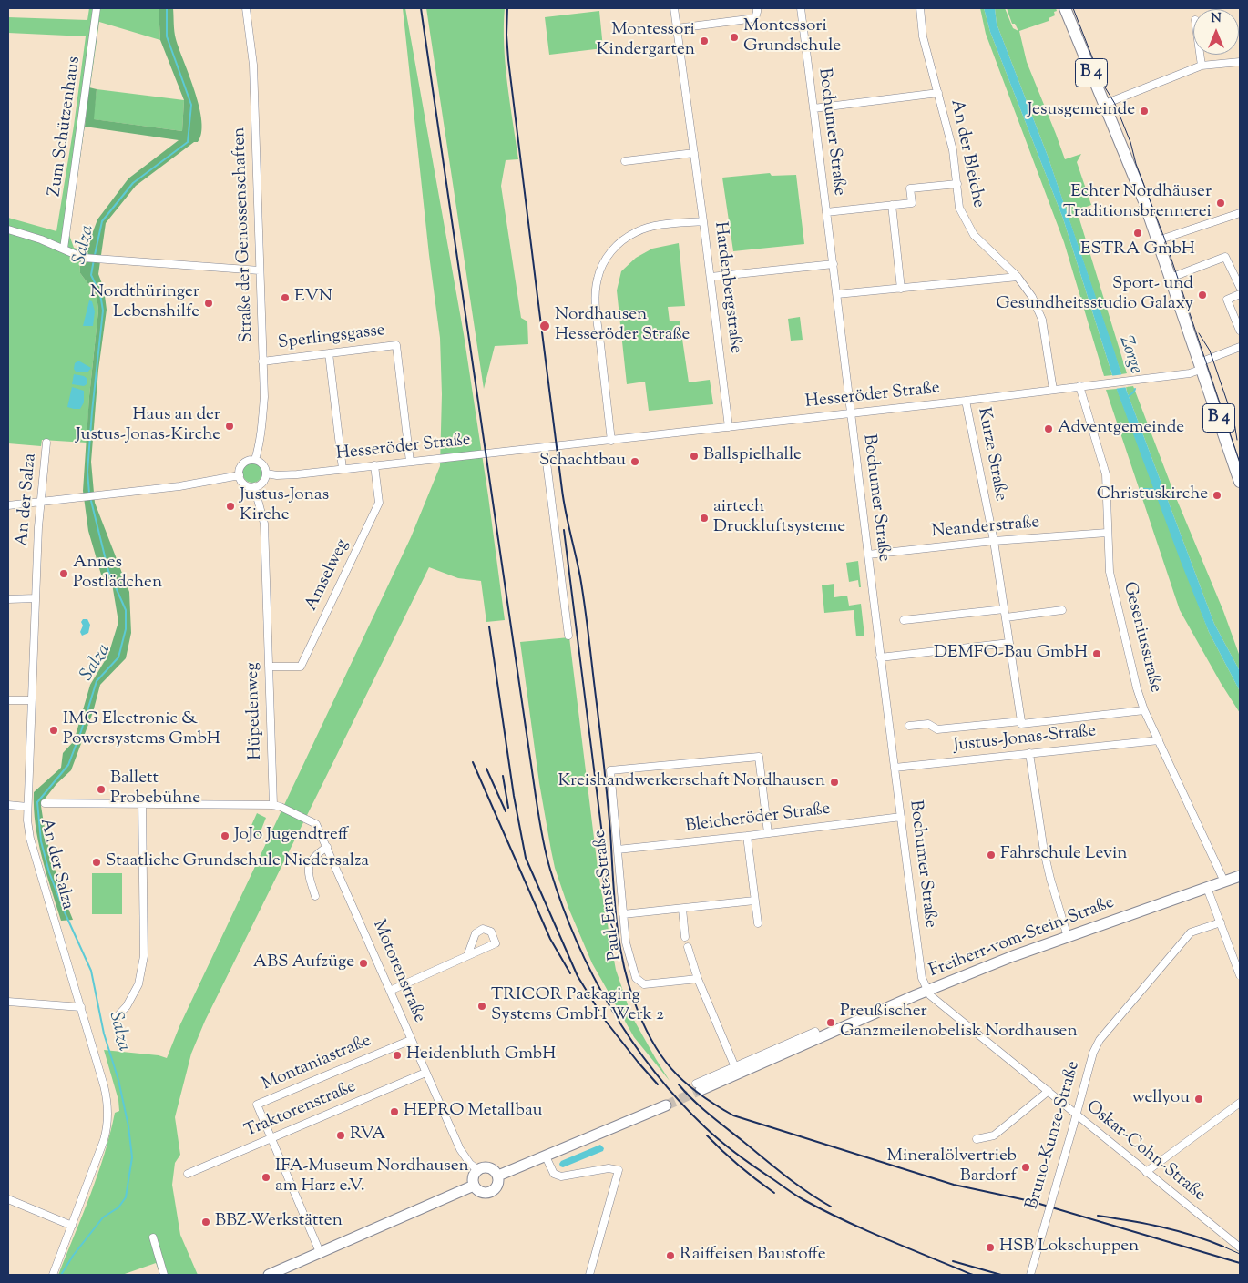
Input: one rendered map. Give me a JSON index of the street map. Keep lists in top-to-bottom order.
{
  "streets": {
    "main road": ["B 4", "Freiherr-vom-Stein-Straße"],
    "street": [
      "Zum Schützenhaus",
      "Bochumer Straße",
      "An der Bleiche",
      "Straße der Genossenschaften",
      "Hardenbergstraße",
      "Sperlingsgasse",
      "Hesseröder Straße",
      "Kurze Straße",
      "An der Salza",
      "Neanderstraße",
      "Amselweg",
      "Geseniusstraße",
      "Hüpedenweg",
      "Justus-Jonas-Straße",
      "Bleicheröder Straße",
      "Paul-Ernst-Straße",
      "Motorenstraße",
      "Montaniastraße",
      "Traktorenstraße",
      "Bruno-Kunze-Straße",
      "Oskar-Cohn-Straße"
    ]
  },
  "crossings": [
    ["B 4", "Hesseröder Straße"],
    ["Bochumer Straße", "Hesseröder Straße"],
    ["Bochumer Straße", "Neanderstraße"],
    ["Bochumer Straße", "Justus-Jonas-Straße"],
    ["Bochumer Straße", "Bleicheröder Straße"],
    ["Bochumer Straße", "Freiherr-vom-Stein-Straße"],
    ["Bochumer Straße", "Oskar-Cohn-Straße"],
    ["An der Bleiche", "Hesseröder Straße"],
    ["Straße der Genossenschaften", "Sperlingsgasse"],
    ["Straße der Genossenschaften", "Hesseröder Straße"],
    ["Straße der Genossenschaften", "Hüpedenweg"],
    ["Hardenbergstraße", "Hesseröder Straße"],
    ["Sperlingsgasse", "Hesseröder Straße"],
    ["Hesseröder Straße", "Kurze Straße"],
    ["Hesseröder Straße", "Amselweg"],
    ["Hesseröder Straße", "Geseniusstraße"],
    ["Hesseröder Straße", "Hüpedenweg"],
    ["Kurze Straße", "Neanderstraße"],
    ["Kurze Straße", "Justus-Jonas-Straße"],
    ["Neanderstraße", "Geseniusstraße"],
    ["Amselweg", "Hüpedenweg"],
    ["Geseniusstraße", "Justus-Jonas-Straße"],
    ["Geseniusstraße", "Freiherr-vom-Stein-Straße"],
    ["Hüpedenweg", "Motorenstraße"],
    ["Bleicheröder Straße", "Paul-Ernst-Straße"],
    ["Freiherr-vom-Stein-Straße", "Oskar-Cohn-Straße"],
    ["Motorenstraße", "Montaniastraße"],
    ["Motorenstraße", "Traktorenstraße"],
    ["Montaniastraße", "Traktorenstraße"],
    ["Bruno-Kunze-Straße", "Oskar-Cohn-Straße"]
  ],
  "water": ["Salza", "Zorge"],
  "places": [
    "Montessori Grundschule",
    "Montessori Kindergarten",
    "Jesusgemeinde",
    "Echter Nordhäuser Traditionsbrennerei",
    "ESTRA GmbH",
    "Sport- und Gesundheitsstudio Galaxy",
    "EVN",
    "Nordthüringer Lebenshilfe",
    "Nordhausen Hesseröder Straße",
    "Haus an der Justus-Jonas-Kirche",
    "Adventgemeinde",
    "Ballspielhalle",
    "Schachtbau",
    "Christuskirche",
    "Justus-Jonas Kirche",
    "airtech Druckluftsysteme",
    "Annes Postlädchen",
    "DEMFO-Bau GmbH",
    "IMG Electronic & Powersystems GmbH",
    "Kreishandwerkerschaft Nordhausen",
    "Ballett Probebühne",
    "JoJo Jugendtreff",
    "Fahrschule Levin",
    "Staatliche Grundschule Niedersalza",
    "ABS Aufzüge",
    "TRICOR Packaging Systems GmbH Werk 2",
    "Preußischer Ganzmeilenobelisk Nordhausen",
    "Heidenbluth GmbH",
    "wellyou",
    "HEPRO Metallbau",
    "RVA",
    "Mineralölvertrieb Bardorf",
    "IFA-Museum Nordhausen am Harz e.V.",
    "BBZ-Werkstätten",
    "HSB Lokschuppen",
    "Raiffeisen Baustoffe"
  ],
  "north": "top"
}
